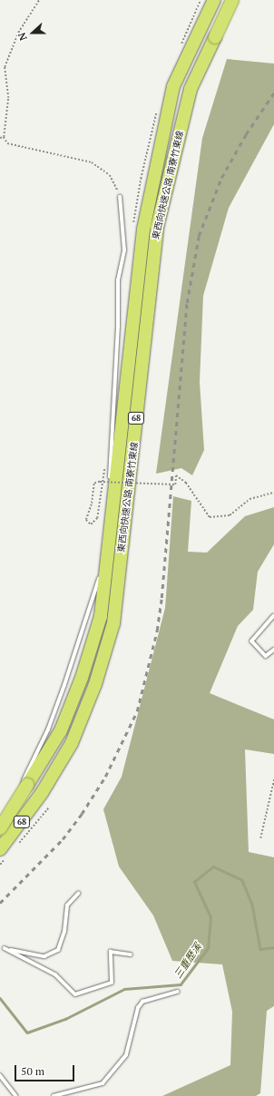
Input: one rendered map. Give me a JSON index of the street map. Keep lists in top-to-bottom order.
{
  "streets": {
    "highway": ["東西向快速公路 南寮竹東線", "68"]
  },
  "water": ["三重歷溪"],
  "scale_bar": "50 m",
  "north": "left"
}
